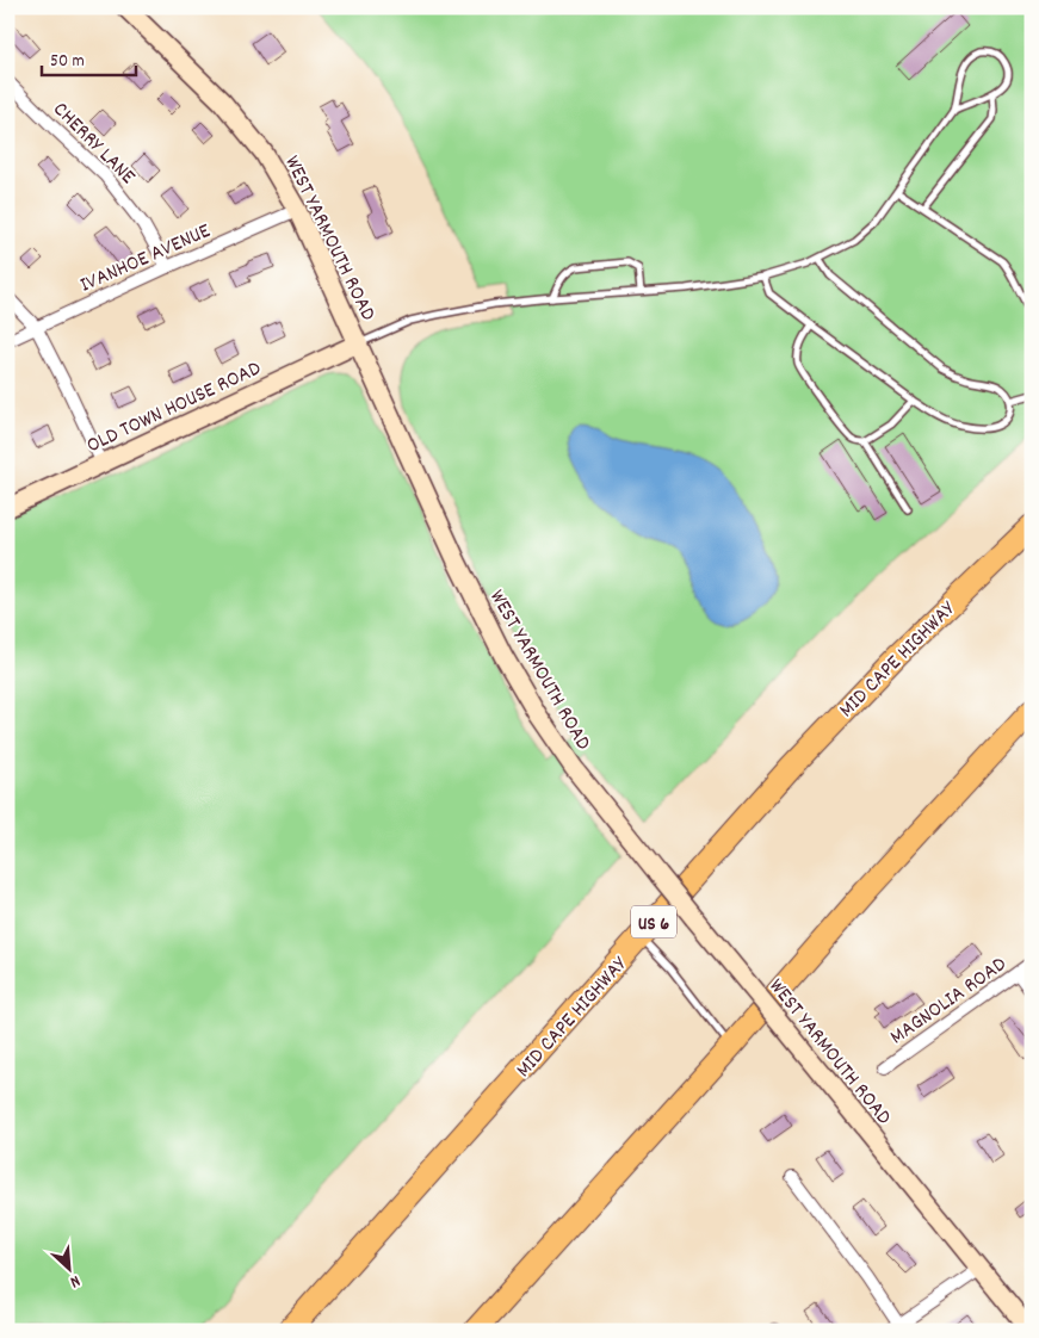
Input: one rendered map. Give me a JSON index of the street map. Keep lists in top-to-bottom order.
{
  "streets": {
    "highway": ["MID CAPE HIGHWAY", "US 6"],
    "main road": ["WEST YARMOUTH ROAD", "OLD TOWN HOUSE ROAD"],
    "street": ["CHERRY LANE", "IVANHOE AVENUE", "MAGNOLIA ROAD"]
  },
  "crossings": [
    ["CHERRY LANE", "IVANHOE AVENUE"],
    ["WEST YARMOUTH ROAD", "IVANHOE AVENUE"],
    ["WEST YARMOUTH ROAD", "OLD TOWN HOUSE ROAD"]
  ],
  "scale_bar": "50 m",
  "north": "bottom right"
}
